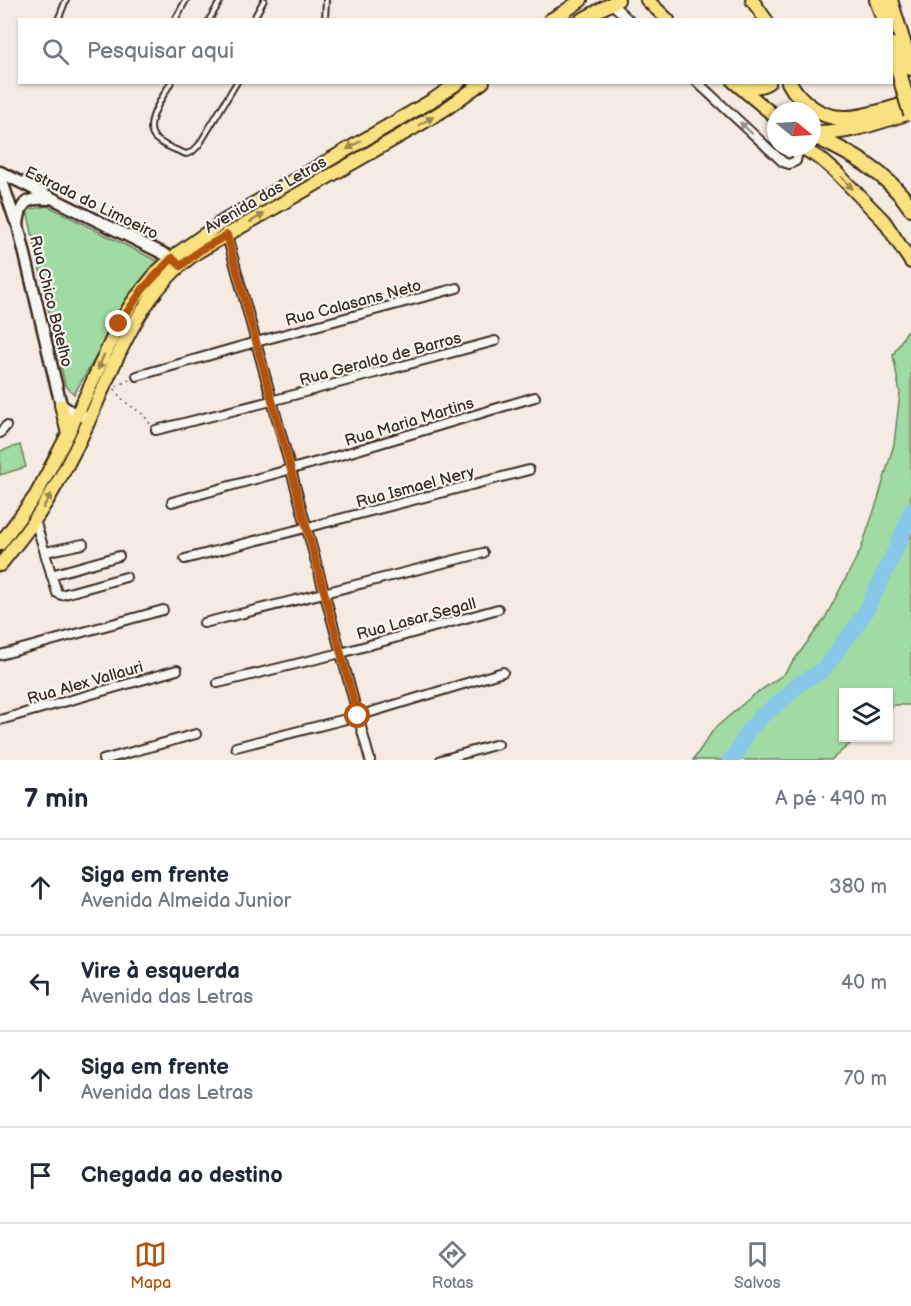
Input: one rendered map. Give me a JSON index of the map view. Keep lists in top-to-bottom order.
{
  "streets": {
    "main road": ["Avenida das Letras", "Estrada do Limoeiro", "Rua Chico Botelho"],
    "street": [
      "Rua Calasans Neto",
      "Rua Geraldo de Barros",
      "Rua Maria Martins",
      "Rua Ismael Nery",
      "Rua Lasar Segall",
      "Rua Alex Vallauri"
    ]
  },
  "crossings": [
    ["Avenida das Letras", "Estrada do Limoeiro"],
    ["Estrada do Limoeiro", "Rua Chico Botelho"]
  ],
  "north": "right",
  "page": {
    "search": "Pesquisar aqui",
    "heading": ["7 min", "A pé · 490 m"],
    "list": [
      ["Siga em frente", "Avenida Almeida Junior", "380 m"],
      ["Vire à esquerda", "Avenida das Letras", "40 m"],
      ["Siga em frente", "Avenida das Letras", "70 m"],
      "Chegada ao destino"
    ],
    "nav": ["Mapa", "Rotas", "Salvos"]
  }
}
